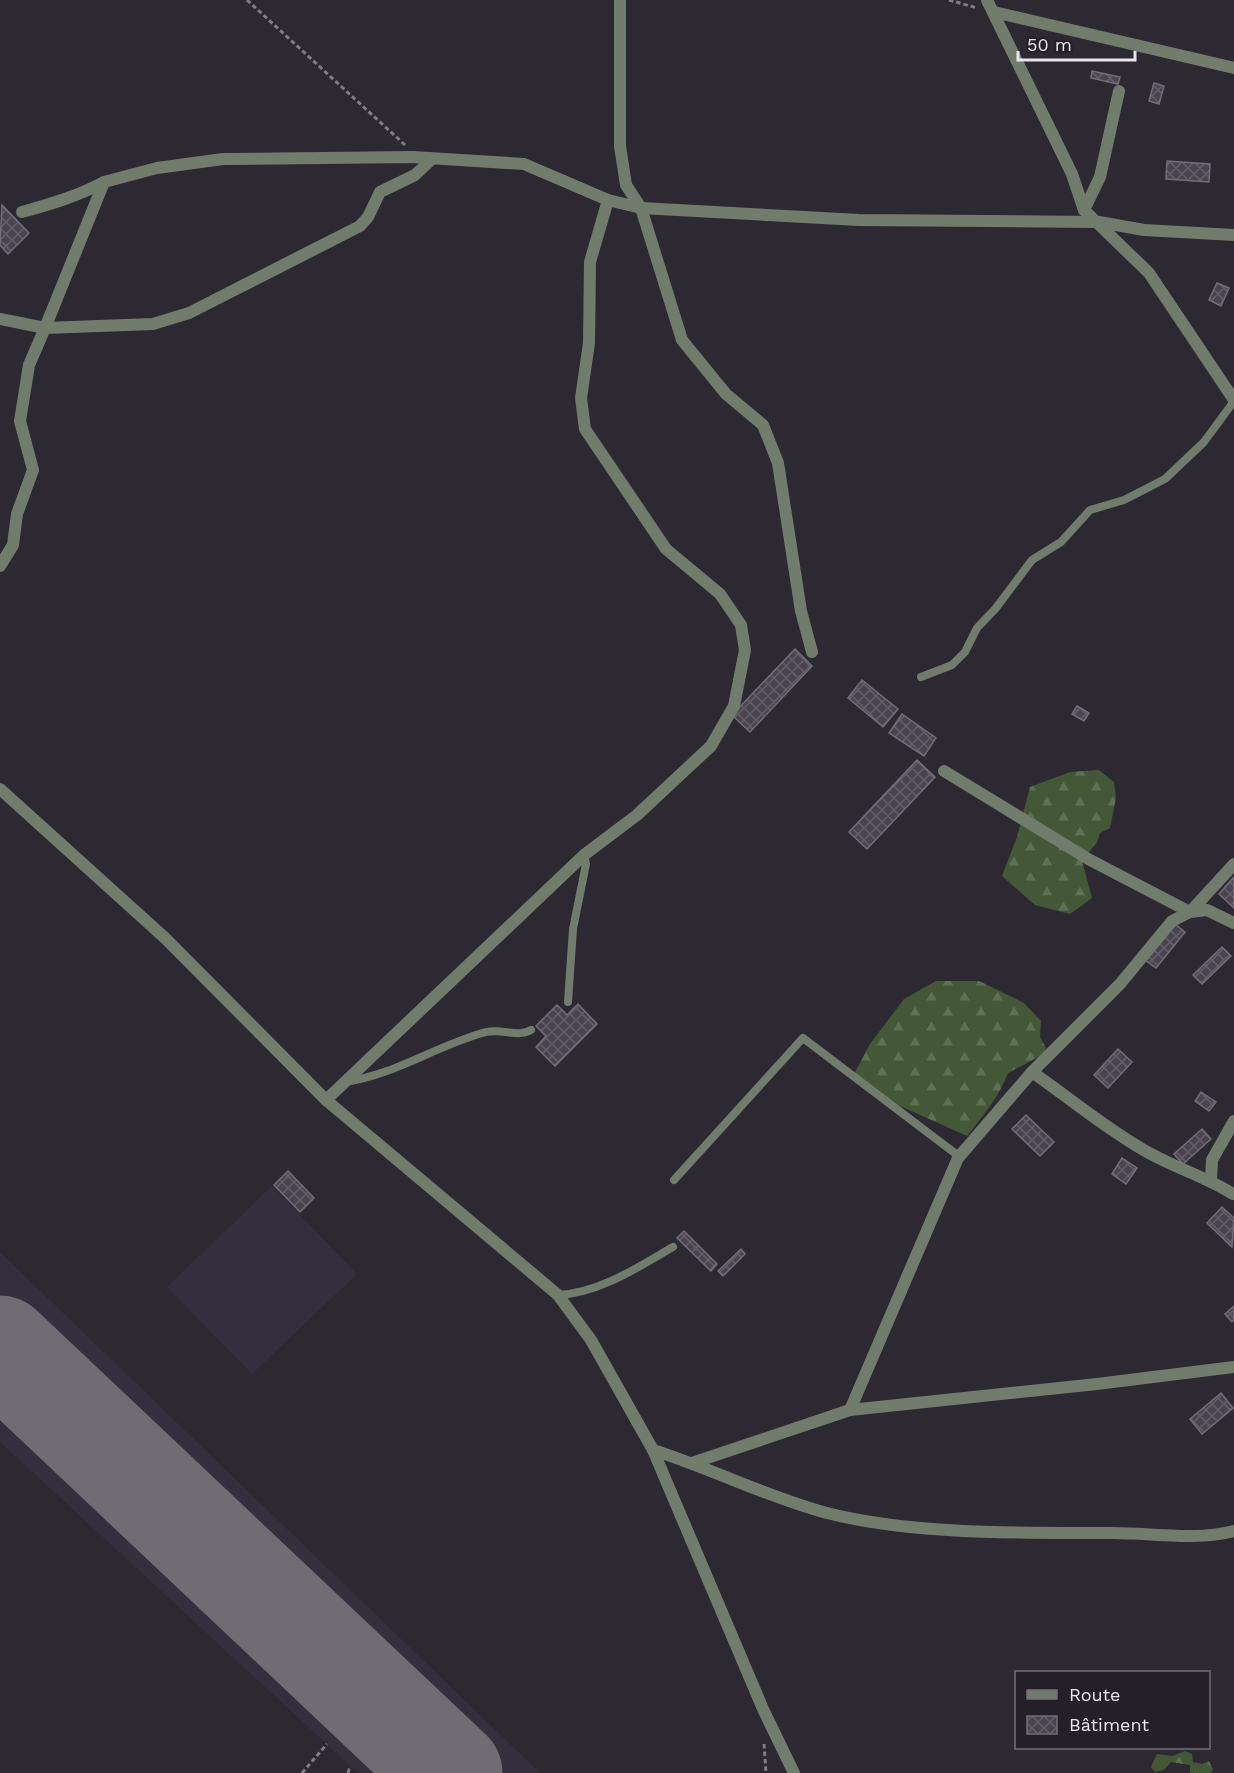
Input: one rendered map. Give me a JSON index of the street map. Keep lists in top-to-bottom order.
{
  "legend": ["Route", "Bâtiment"],
  "scale_bar": "50 m"
}
